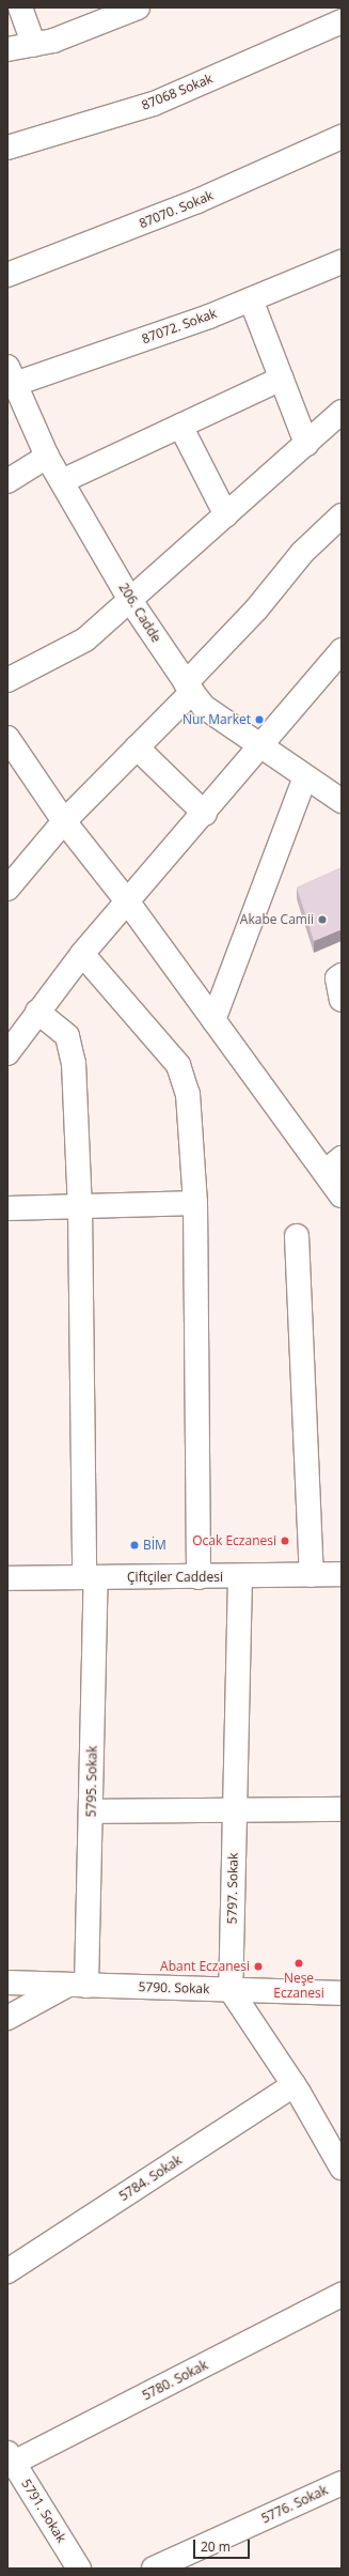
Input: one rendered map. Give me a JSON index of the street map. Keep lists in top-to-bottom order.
{
  "streets": {
    "street": [
      "87068 Sokak",
      "87070. Sokak",
      "87072. Sokak",
      "206. Cadde",
      "Çiftçiler Caddesi",
      "5795. Sokak",
      "5797. Sokak",
      "5790. Sokak",
      "5784. Sokak",
      "5780. Sokak",
      "5776. Sokak",
      "5791. Sokak"
    ]
  },
  "crossings": [
    ["87072. Sokak", "206. Cadde"],
    ["Çiftçiler Caddesi", "5795. Sokak"],
    ["Çiftçiler Caddesi", "5797. Sokak"],
    ["5795. Sokak", "5790. Sokak"],
    ["5797. Sokak", "5790. Sokak"],
    ["5780. Sokak", "5791. Sokak"]
  ],
  "places": [
    "Nur Market",
    "Akabe Camii",
    "Ocak Eczanesi",
    "BİM",
    "Neşe Eczanesi",
    "Abant Eczanesi"
  ],
  "scale_bar": "20 m"
}
